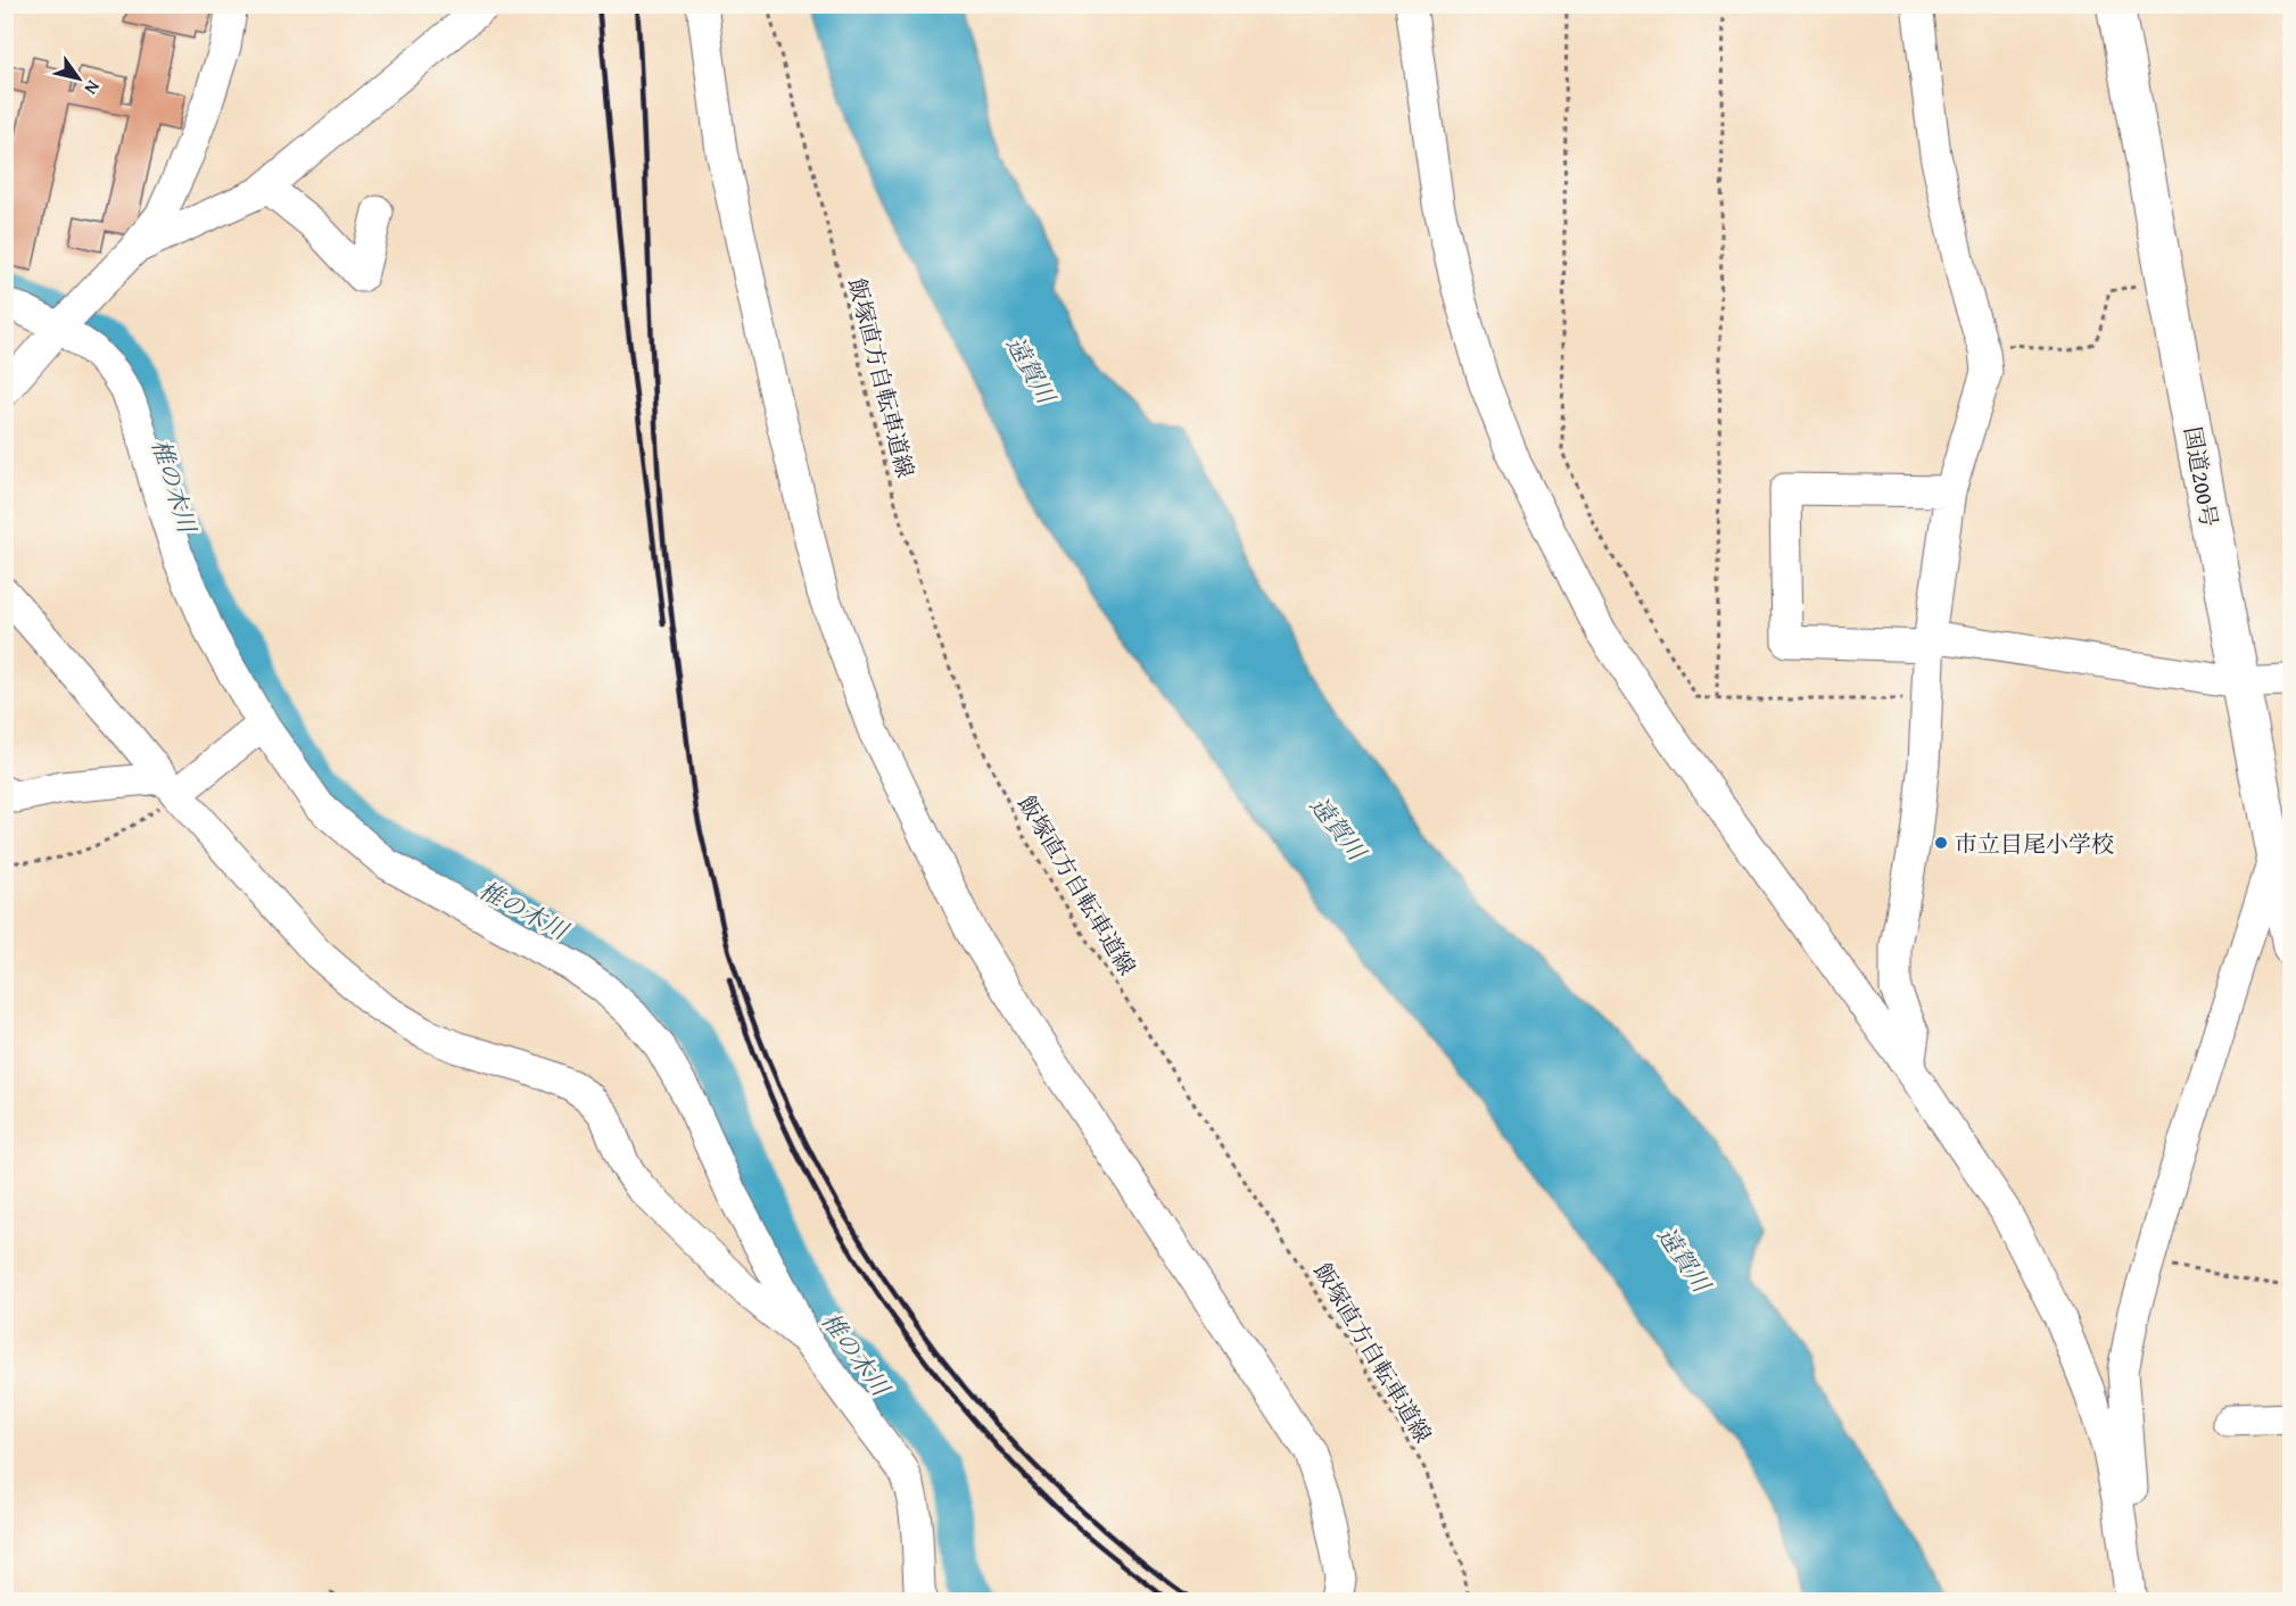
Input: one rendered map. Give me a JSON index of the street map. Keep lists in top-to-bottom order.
{
  "streets": {
    "highway": ["国道200号"],
    "path": ["飯塚直方自転車道線"]
  },
  "water": ["遠賀川", "椎の木川"],
  "places": ["市立目尾小学校"],
  "north": "bottom right"
}
